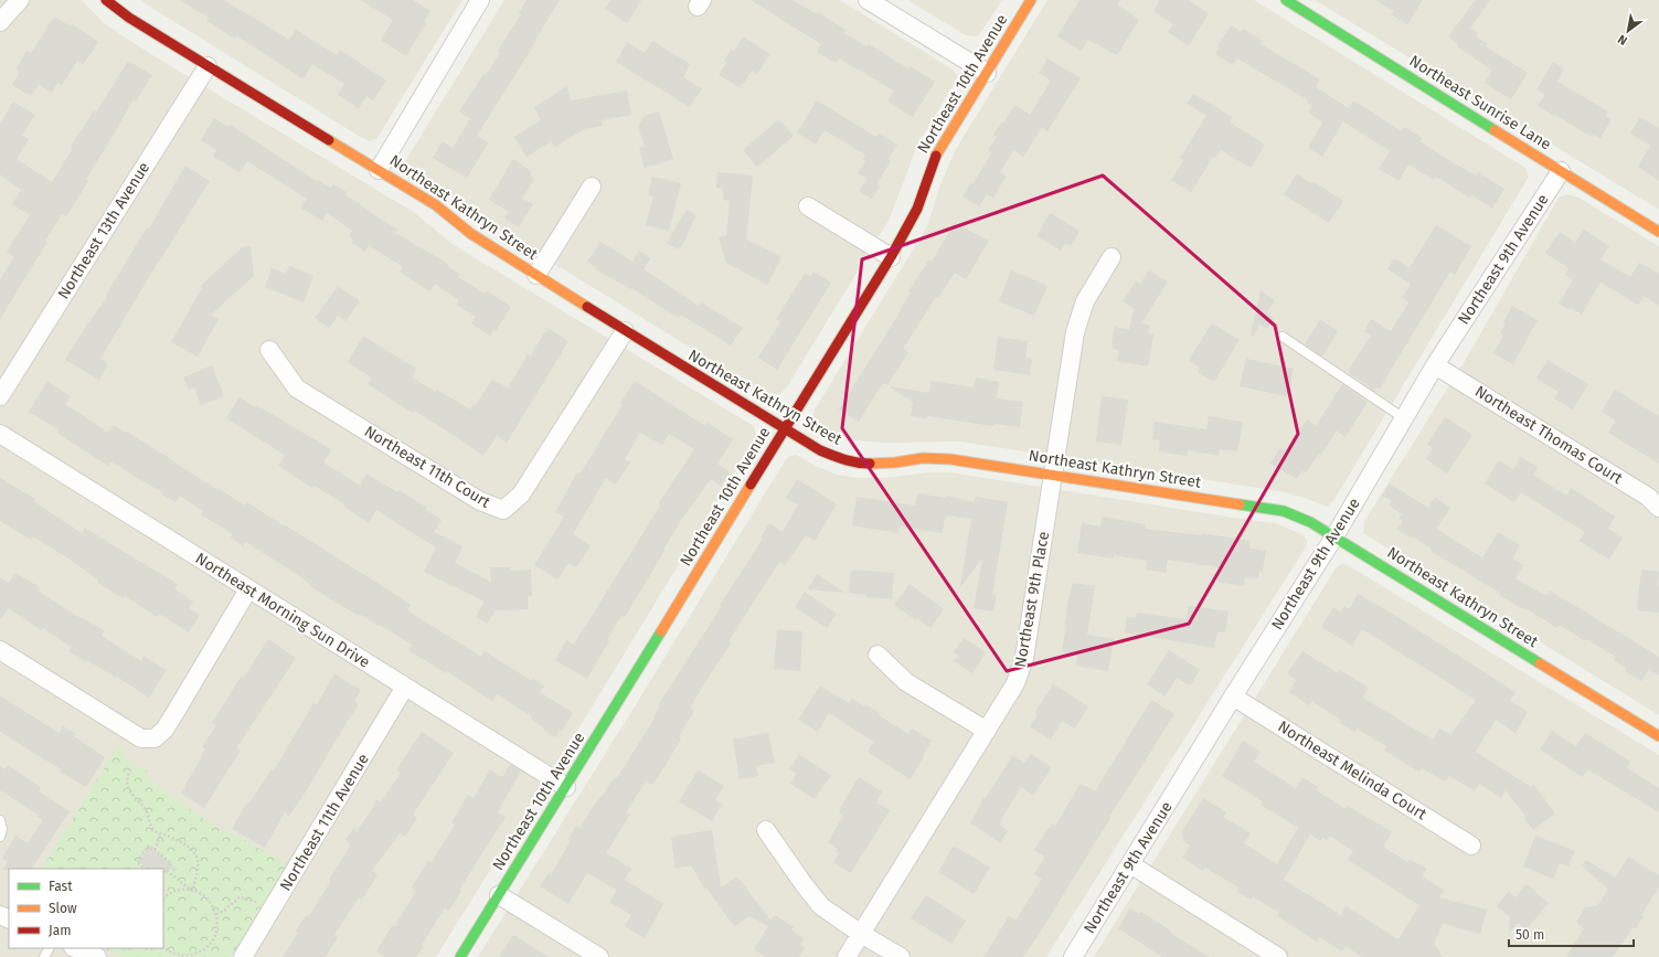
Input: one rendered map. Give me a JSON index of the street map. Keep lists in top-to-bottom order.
{
  "streets": {
    "street": [
      "Northeast 10th Avenue",
      "Northeast Sunrise Lane",
      "Northeast Kathryn Street",
      "Northeast 13th Avenue",
      "Northeast 9th Avenue",
      "Northeast Thomas Court",
      "Northeast 11th Court",
      "Northeast 9th Place",
      "Northeast Morning Sun Drive",
      "Northeast Melinda Court",
      "Northeast 11th Avenue"
    ]
  },
  "crossings": [
    ["Northeast 10th Avenue", "Northeast Kathryn Street"],
    ["Northeast 10th Avenue", "Northeast Morning Sun Drive"],
    ["Northeast Sunrise Lane", "Northeast 9th Avenue"],
    ["Northeast Kathryn Street", "Northeast 13th Avenue"],
    ["Northeast Kathryn Street", "Northeast 9th Avenue"],
    ["Northeast Kathryn Street", "Northeast 11th Court"],
    ["Northeast Kathryn Street", "Northeast 9th Place"],
    ["Northeast 9th Avenue", "Northeast Thomas Court"],
    ["Northeast 9th Avenue", "Northeast Melinda Court"],
    ["Northeast Morning Sun Drive", "Northeast 11th Avenue"]
  ],
  "legend": ["Fast", "Slow", "Jam"],
  "scale_bar": "50 m",
  "north": "bottom left"
}
